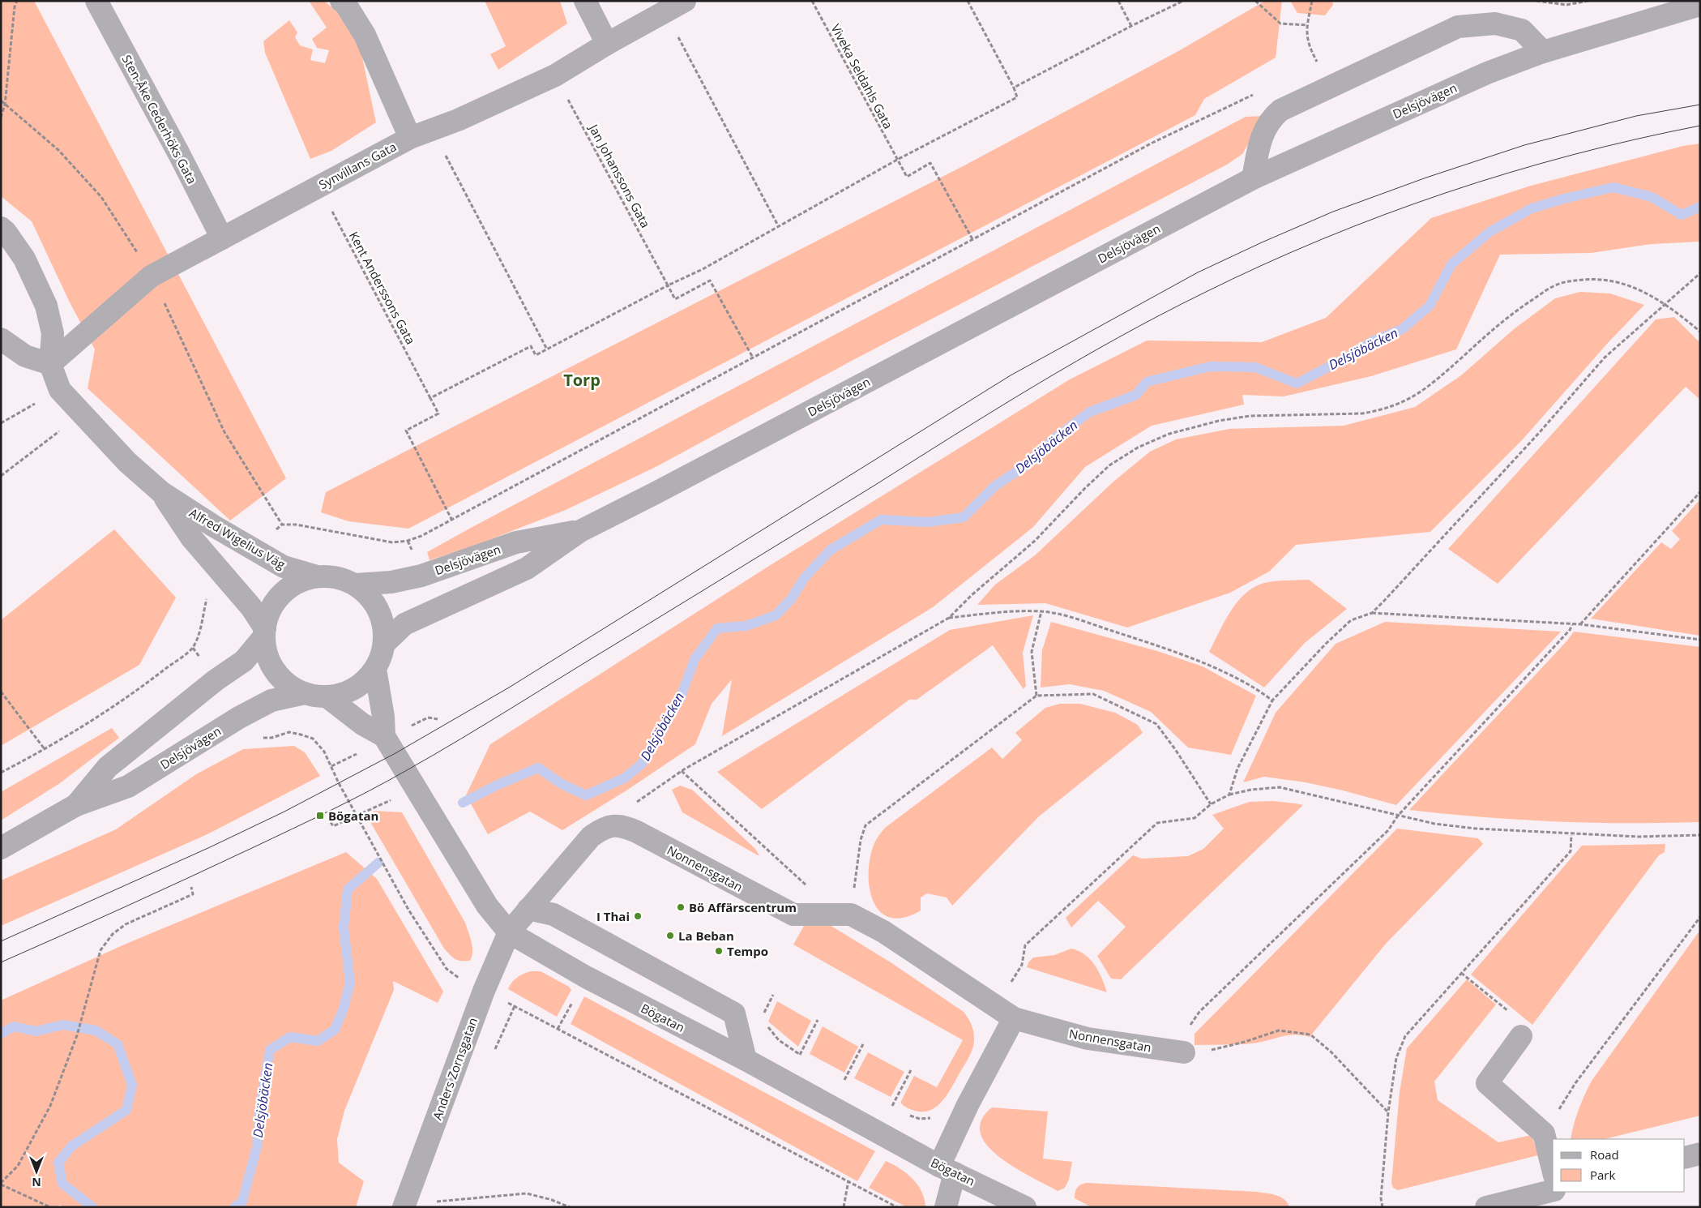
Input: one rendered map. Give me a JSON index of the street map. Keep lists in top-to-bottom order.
{
  "streets": {
    "street": [
      "Delsjövägen",
      "Sten-Åke Cederhöks Gata",
      "Synvillans Gata",
      "Alfred Wigelius Väg",
      "Nonnensgatan",
      "Bögatan",
      "Anders Zornsgatan"
    ],
    "path": ["Viveka Seldahls Gata", "Jan Johanssons Gata", "Kent Anderssons Gata"]
  },
  "crossings": [
    ["Delsjövägen", "Alfred Wigelius Väg"],
    ["Delsjövägen", "Bögatan"],
    ["Sten-Åke Cederhöks Gata", "Synvillans Gata"],
    ["Synvillans Gata", "Jan Johanssons Gata"],
    ["Synvillans Gata", "Kent Anderssons Gata"],
    ["Synvillans Gata", "Alfred Wigelius Väg"],
    ["Alfred Wigelius Väg", "Bögatan"],
    ["Bögatan", "Anders Zornsgatan"]
  ],
  "districts": ["Torp"],
  "water": ["Delsjöbäcken"],
  "places": {
    "transit": ["Bögatan"],
    "other": [
      "Bö Affärscentrum",
      "I Thai",
      "La Beban",
      "Tempo"
    ]
  },
  "legend": ["Road", "Park"],
  "north": "bottom"
}
